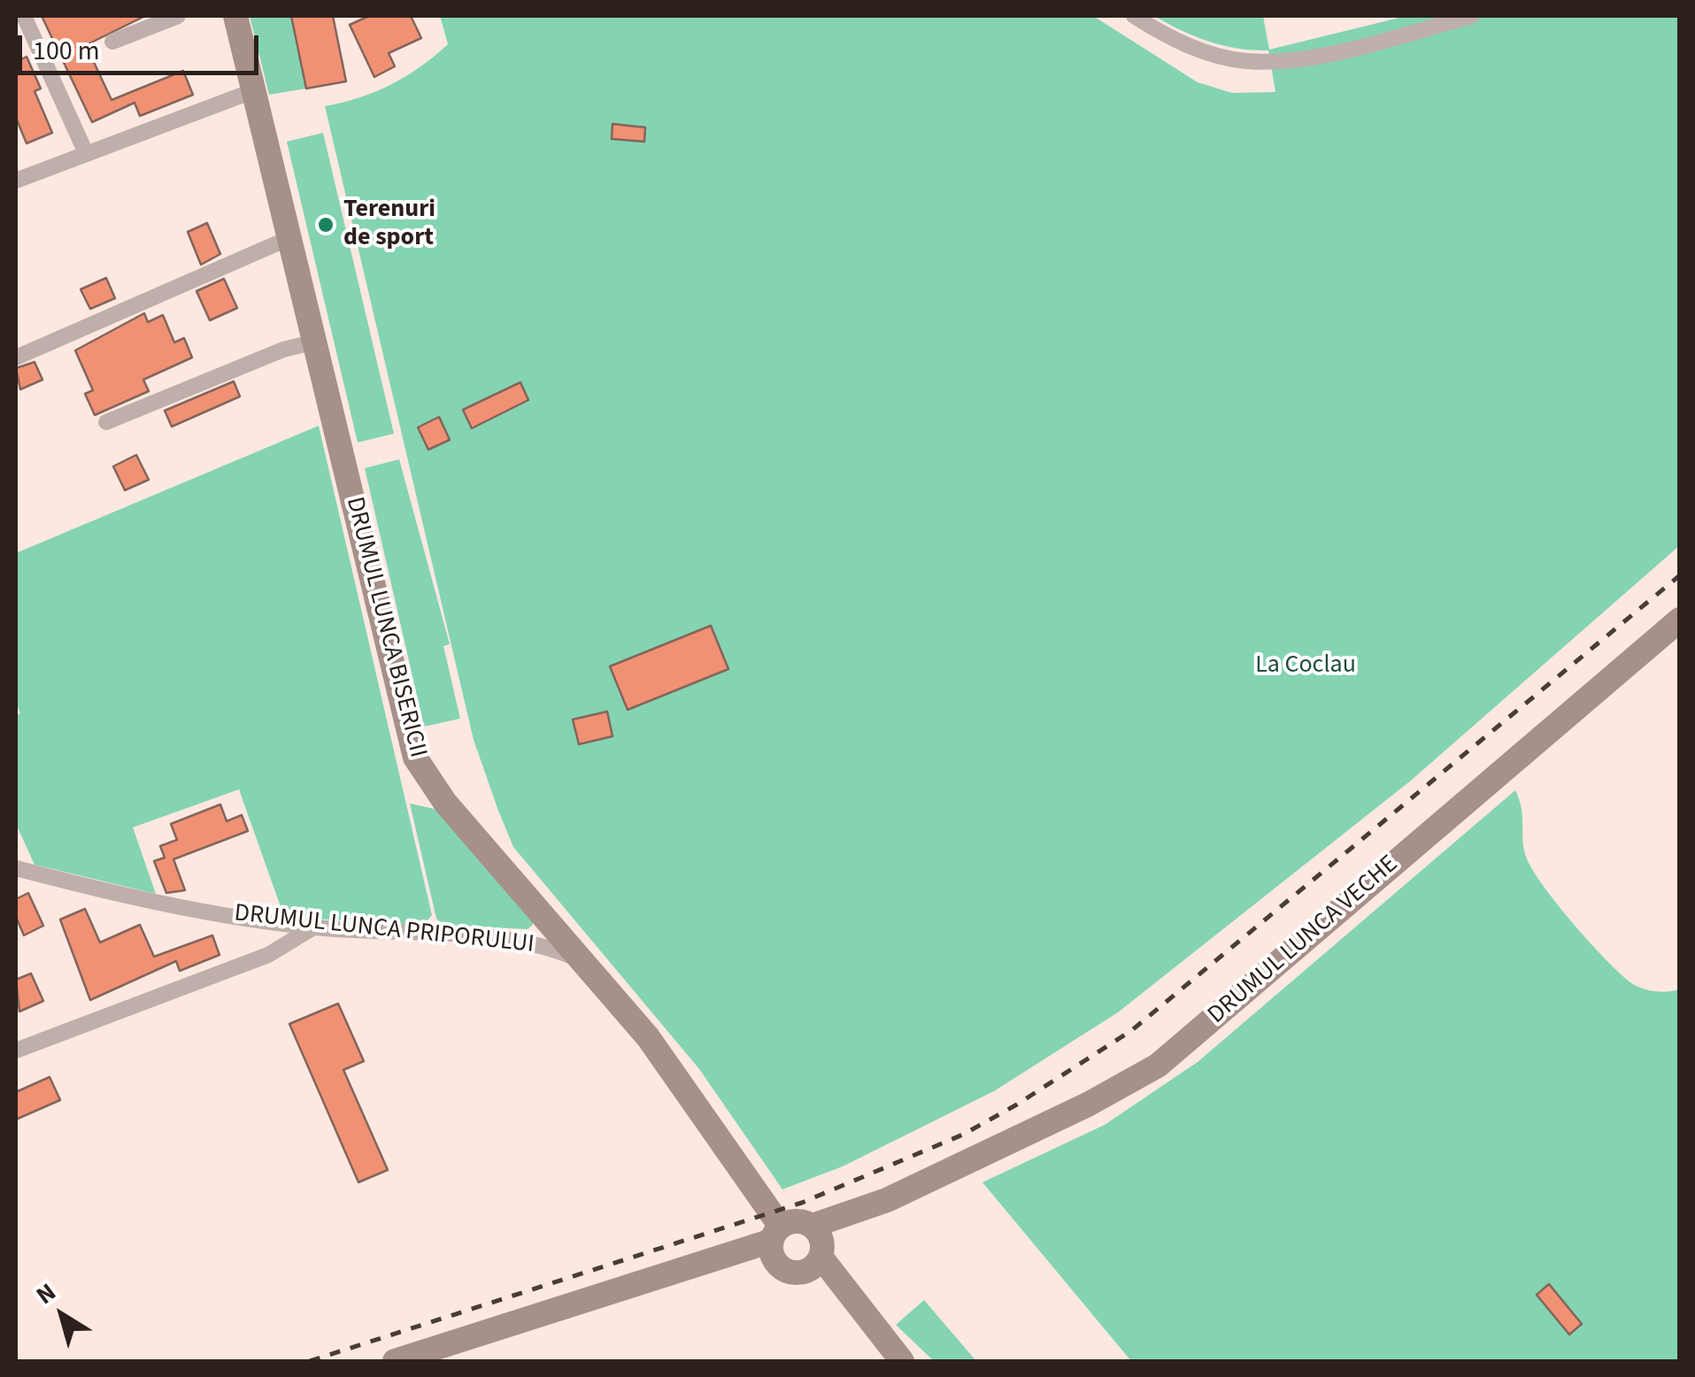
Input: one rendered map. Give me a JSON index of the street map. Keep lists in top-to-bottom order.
{
  "streets": {
    "street": ["DRUMUL LUNCA BISERICII", "DRUMUL LUNCA PRIPORULUI", "DRUMUL LUNCA VECHE"]
  },
  "crossings": [
    ["DRUMUL LUNCA BISERICII", "DRUMUL LUNCA PRIPORULUI"]
  ],
  "parks": ["La Coclau"],
  "places": ["Terenuri de sport"],
  "scale_bar": "100 m",
  "north": "top left"
}
